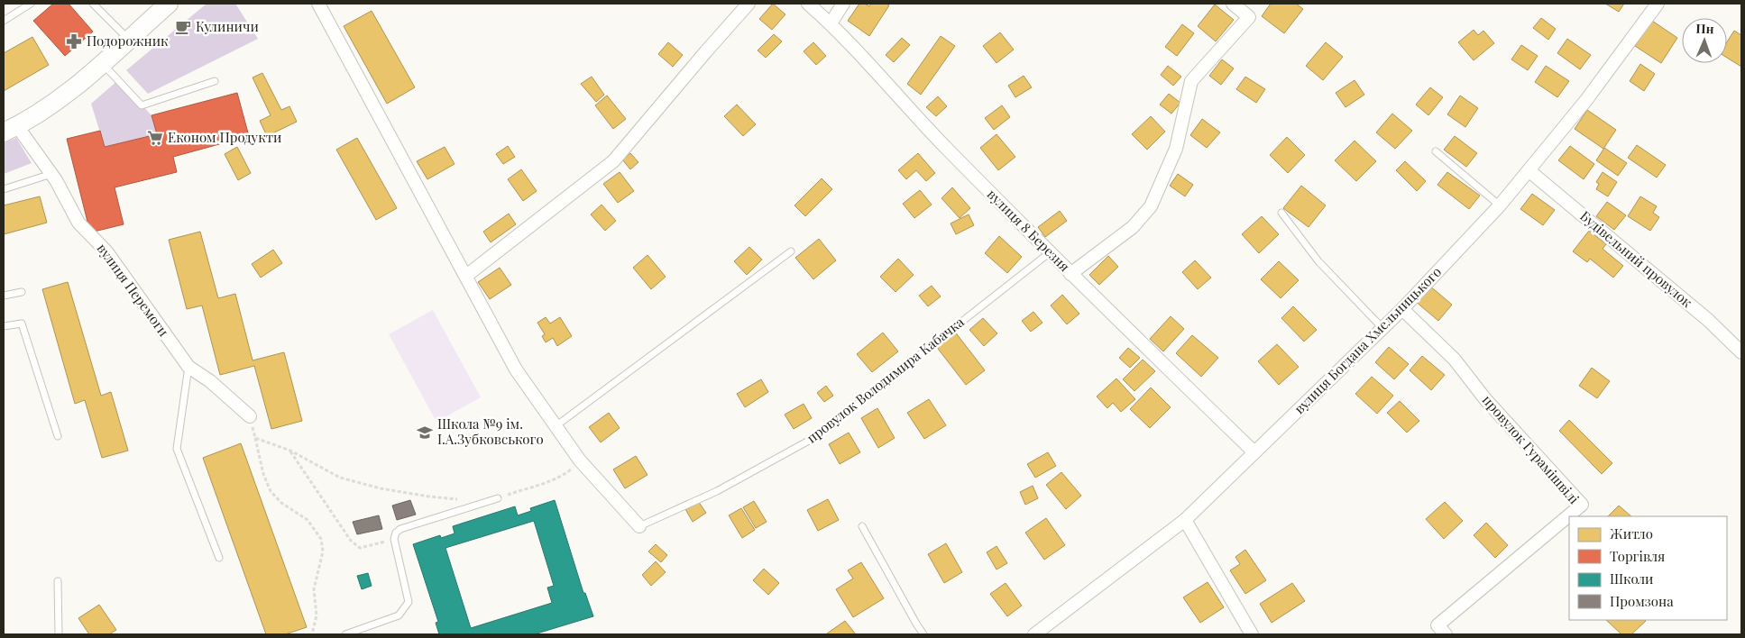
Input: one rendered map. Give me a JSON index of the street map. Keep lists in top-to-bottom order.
{
  "streets": {
    "street": [
      "вулиця 8 Березня",
      "Будівельний провулок",
      "вулиця Перемоги",
      "вулиця Богдана Хмельницького",
      "провулок Гурамішвілі"
    ],
    "lane": ["провулок Володимира Кабачка"]
  },
  "crossings": [
    ["вулиця 8 Березня", "вулиця Богдана Хмельницького"],
    ["вулиця 8 Березня", "провулок Володимира Кабачка"],
    ["Будівельний провулок", "вулиця Богдана Хмельницького"],
    ["вулиця Богдана Хмельницького", "провулок Гурамішвілі"]
  ],
  "places": {
    "cafe": ["Кулиничи"],
    "pharmacy": ["Подорожник"],
    "supermarket": ["Економ Продукти"],
    "school or university": ["Школа №9 ім. І.А.Зубковського"]
  },
  "legend": [
    "Житло",
    "Торгівля",
    "Школи",
    "Промзона"
  ],
  "north": "top"
}
